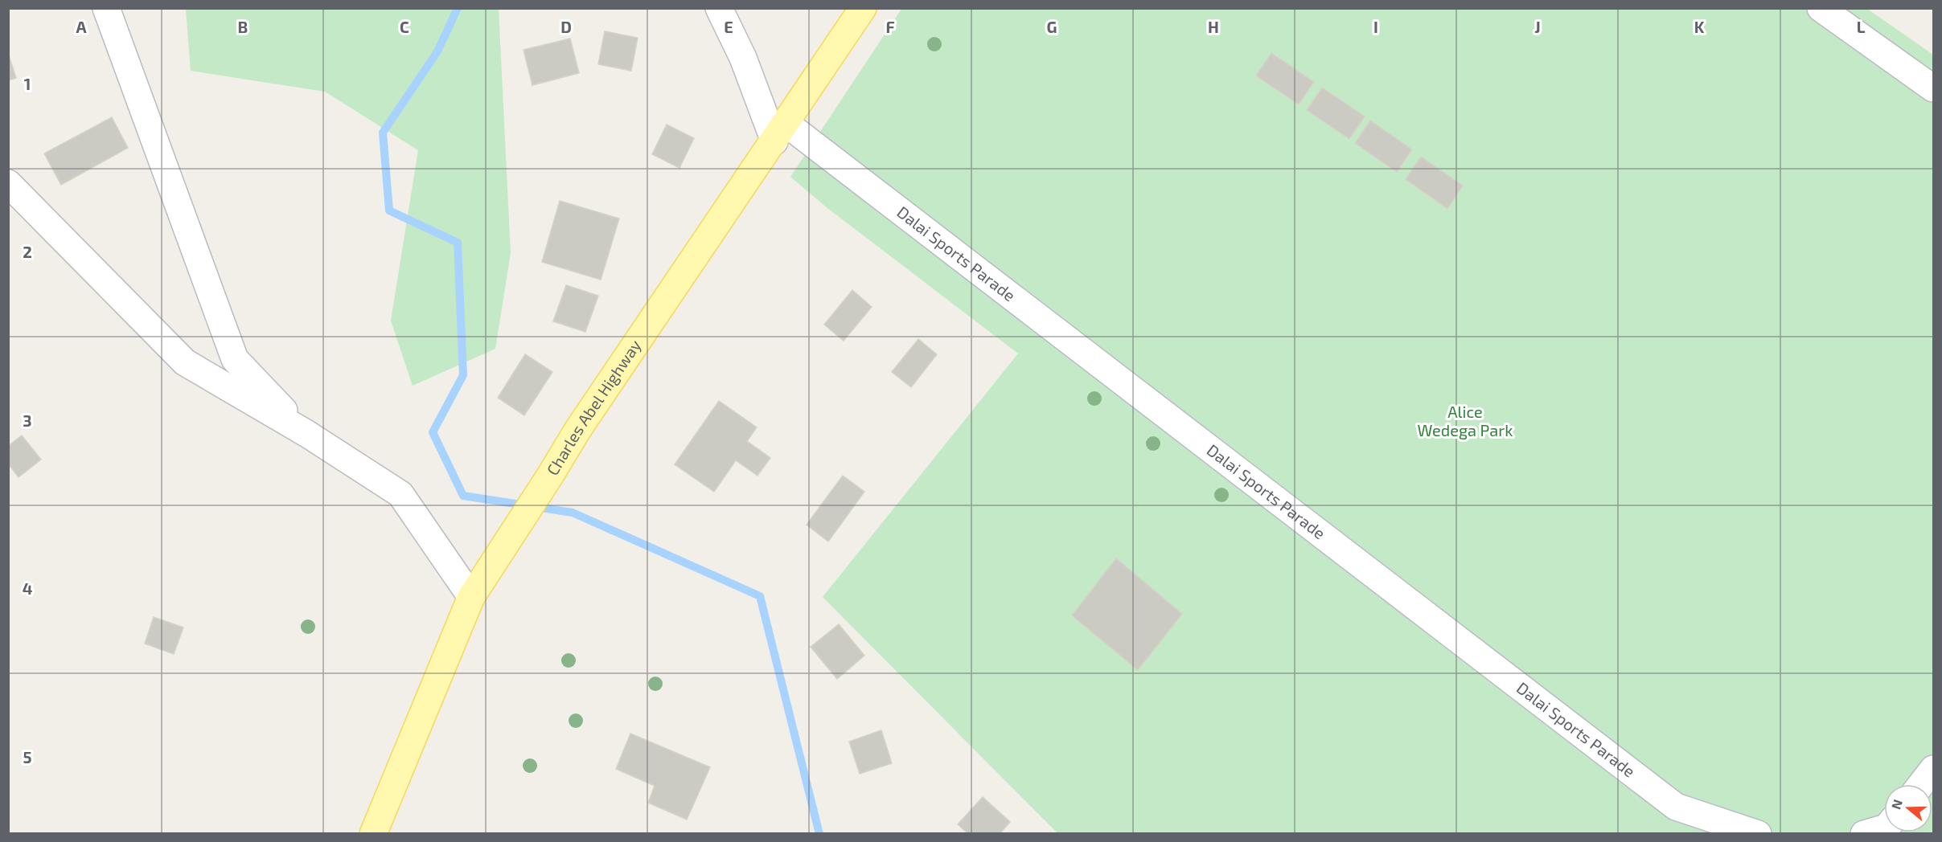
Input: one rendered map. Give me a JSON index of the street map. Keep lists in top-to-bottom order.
{
  "streets": {
    "main road": ["Charles Abel Highway"],
    "street": ["Dalai Sports Parade"]
  },
  "crossings": [
    ["Dalai Sports Parade", "Charles Abel Highway"]
  ],
  "parks": ["Alice Wedega Park"],
  "north": "left",
  "grid": {
    "columns": [
      "A",
      "B",
      "C",
      "D",
      "E",
      "F",
      "G",
      "H",
      "I",
      "J",
      "K",
      "L"
    ],
    "rows": [
      "1",
      "2",
      "3",
      "4",
      "5"
    ]
  }
}
